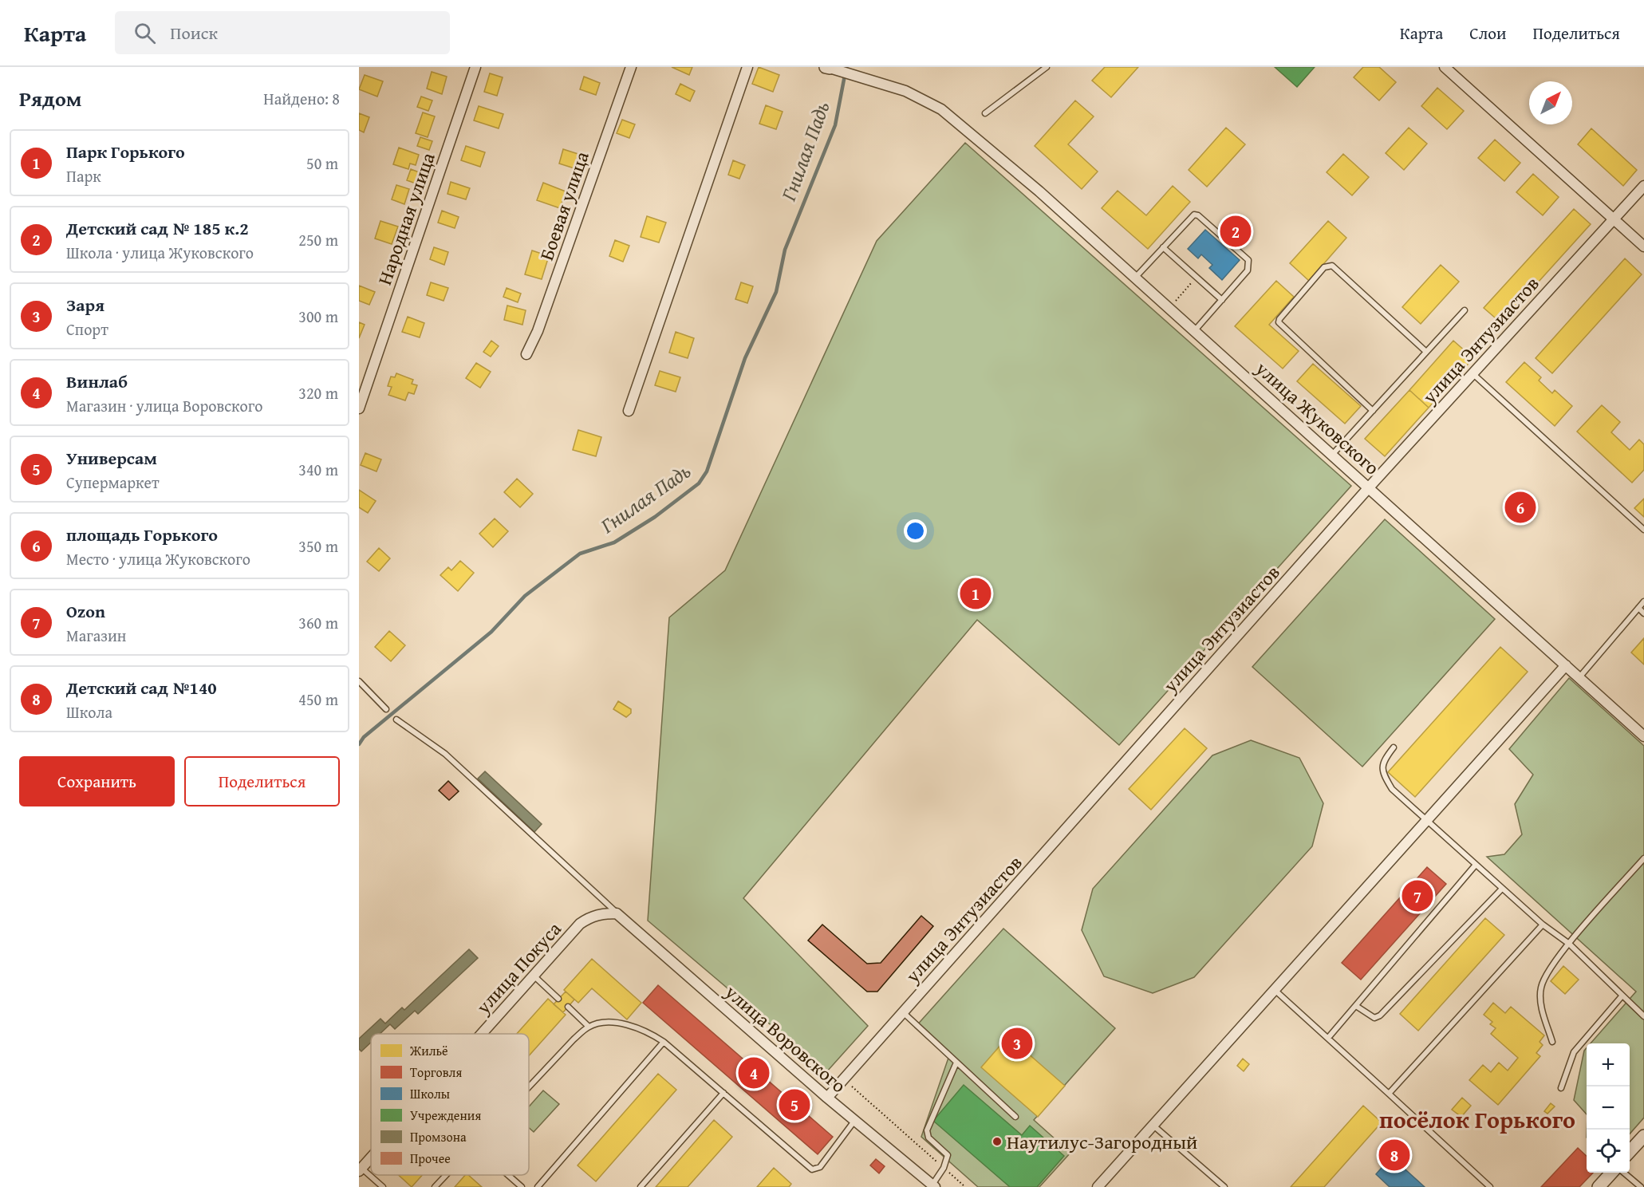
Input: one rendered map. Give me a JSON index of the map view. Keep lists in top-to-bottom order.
{
  "streets": {
    "street": [
      "Боевая улица",
      "Народная улица",
      "улица Энтузиастов",
      "улица Жуковского",
      "улица Покуса",
      "улица Воровского"
    ]
  },
  "crossings": [
    ["улица Энтузиастов", "улица Жуковского"],
    ["улица Энтузиастов", "улица Воровского"],
    ["улица Покуса", "улица Воровского"]
  ],
  "districts": ["посёлок Горького"],
  "water": ["Гнилая Падь"],
  "places": ["Наутилус-Загородный"],
  "legend": [
    "Жильё",
    "Торговля",
    "Школы",
    "Учреждения",
    "Промзона",
    "Прочее"
  ],
  "north": "top right",
  "page": {
    "header": "Карта",
    "search": "Поиск",
    "nav": ["Карта", "Слои", "Поделиться"],
    "heading": ["Рядом", "Найдено: 8"],
    "list": [
      {
        "mark": "1",
        "name": "Парк Горького",
        "note": "Парк",
        "value": "50 m"
      },
      {
        "mark": "2",
        "name": "Детский сад № 185 к.2",
        "note": "Школа · улица Жуковского",
        "value": "250 m"
      },
      {
        "mark": "3",
        "name": "Заря",
        "note": "Спорт",
        "value": "300 m"
      },
      {
        "mark": "4",
        "name": "Винлаб",
        "note": "Магазин · улица Воровского",
        "value": "320 m"
      },
      {
        "mark": "5",
        "name": "Универсам",
        "note": "Супермаркет",
        "value": "340 m"
      },
      {
        "mark": "6",
        "name": "площадь Горького",
        "note": "Место · улица Жуковского",
        "value": "350 m"
      },
      {
        "mark": "7",
        "name": "Ozon",
        "note": "Магазин",
        "value": "360 m"
      },
      {
        "mark": "8",
        "name": "Детский сад №140",
        "note": "Школа",
        "value": "450 m"
      }
    ],
    "pins": [
      "2",
      "6",
      "1",
      "7",
      "3",
      "4",
      "5",
      "8"
    ],
    "buttons": ["Сохранить", "Поделиться"],
    "map_buttons": ["+", "−"]
  }
}
